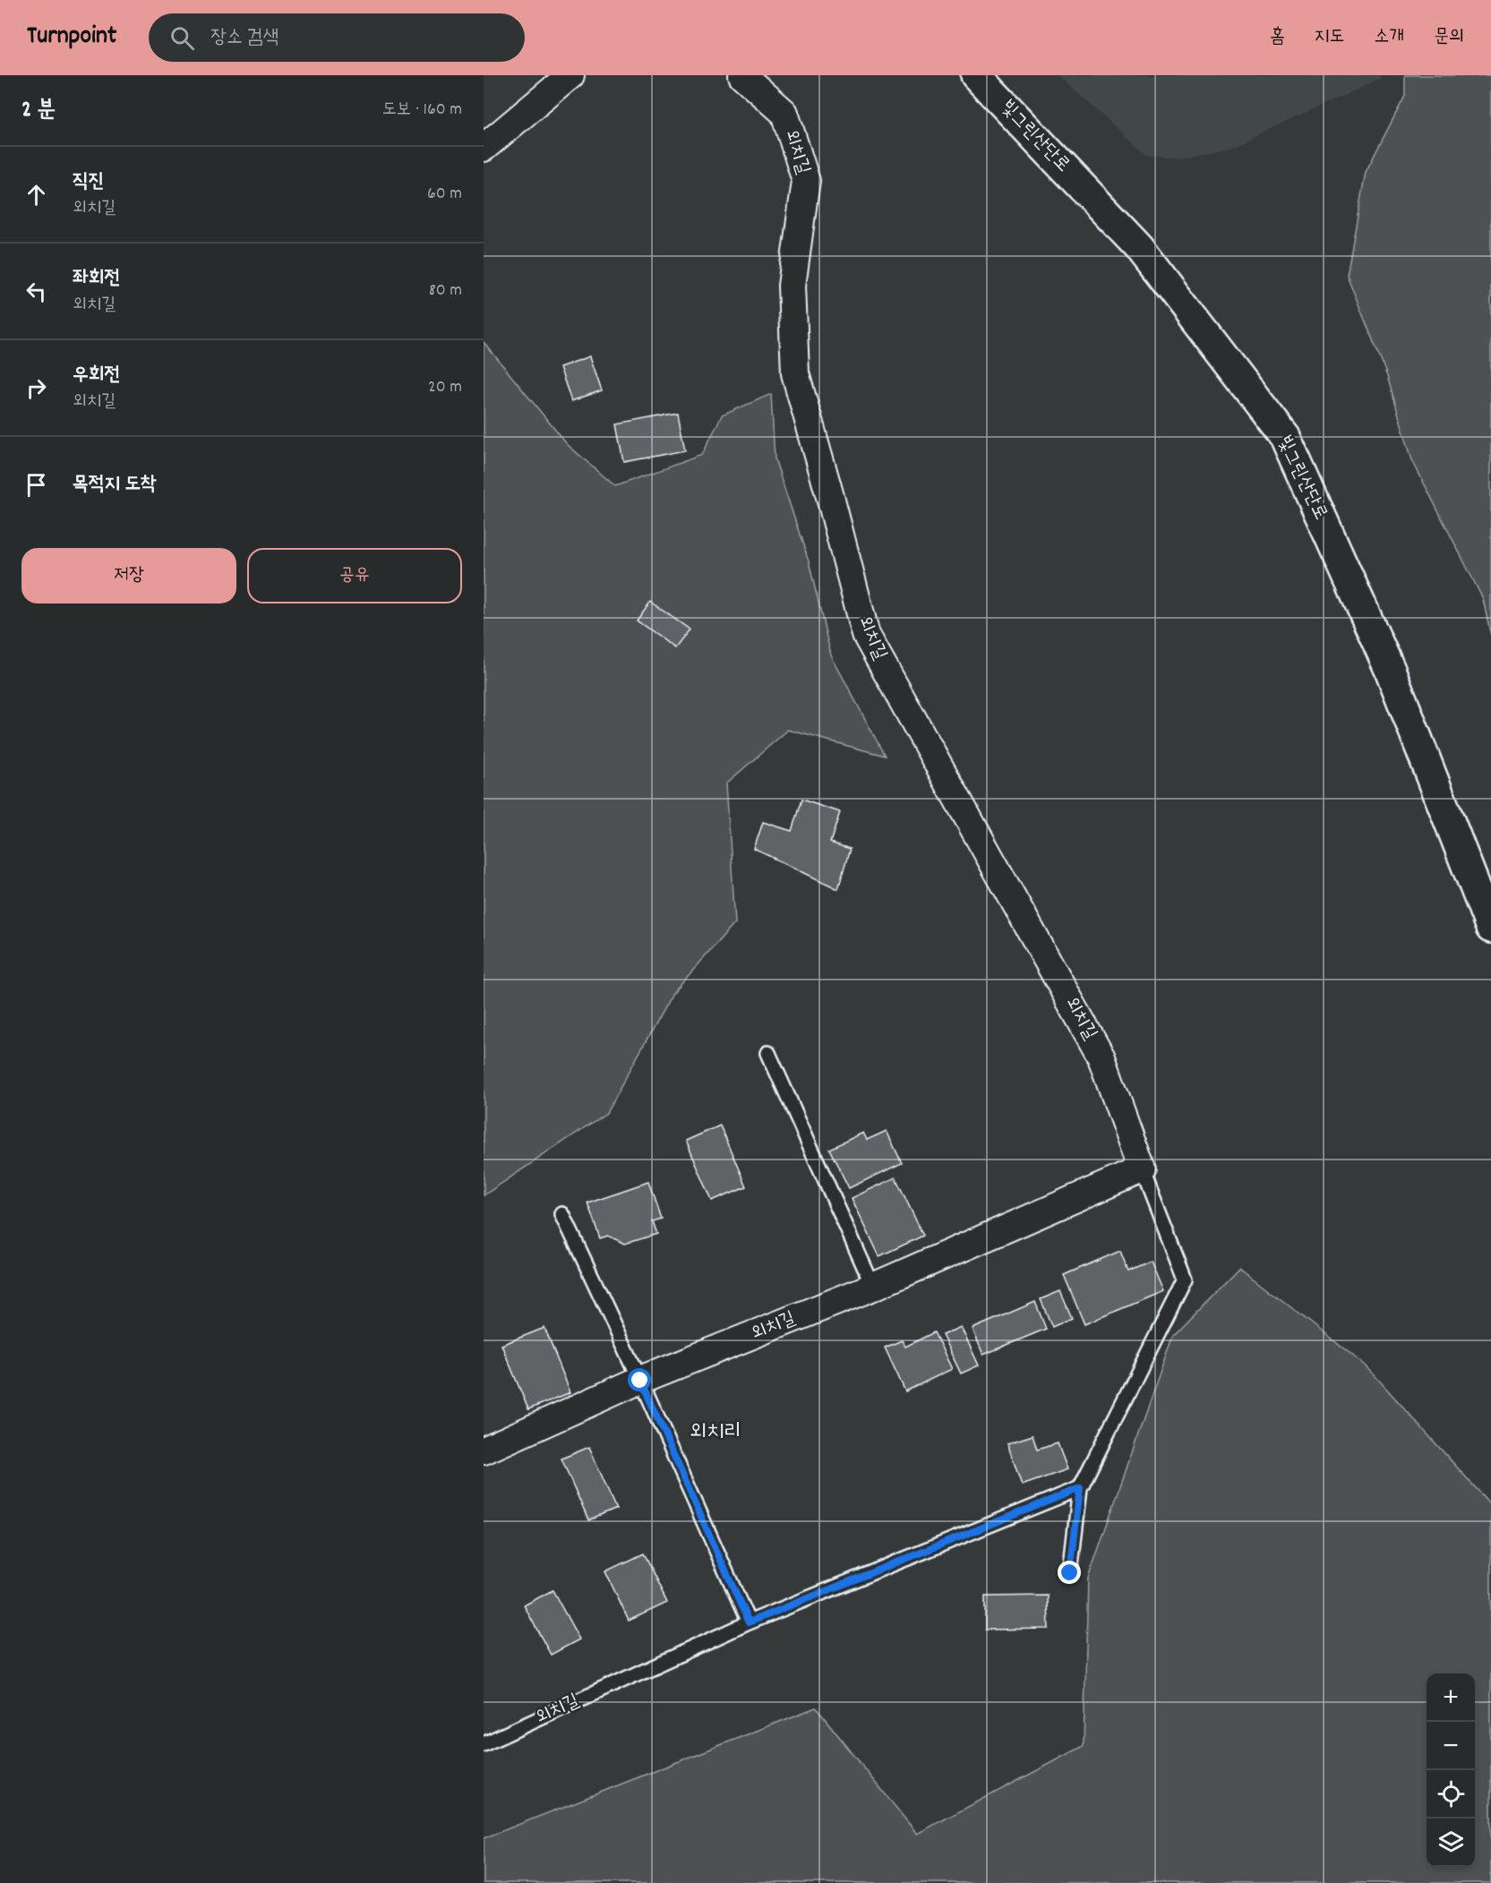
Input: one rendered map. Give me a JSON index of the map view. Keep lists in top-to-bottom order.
{
  "streets": {
    "street": ["빛그린산단로", "외치길"]
  },
  "districts": ["외치리"],
  "page": {
    "header": "Turnpoint",
    "search": "장소 검색",
    "nav": [
      "홈",
      "지도",
      "소개",
      "문의"
    ],
    "heading": ["2 분", "도보 · 160 m"],
    "list": [
      ["직진", "외치길", "60 m"],
      ["좌회전", "외치길", "80 m"],
      ["우회전", "외치길", "20 m"],
      "목적지 도착"
    ],
    "buttons": ["저장", "공유"],
    "map_buttons": ["+", "−"]
  }
}
